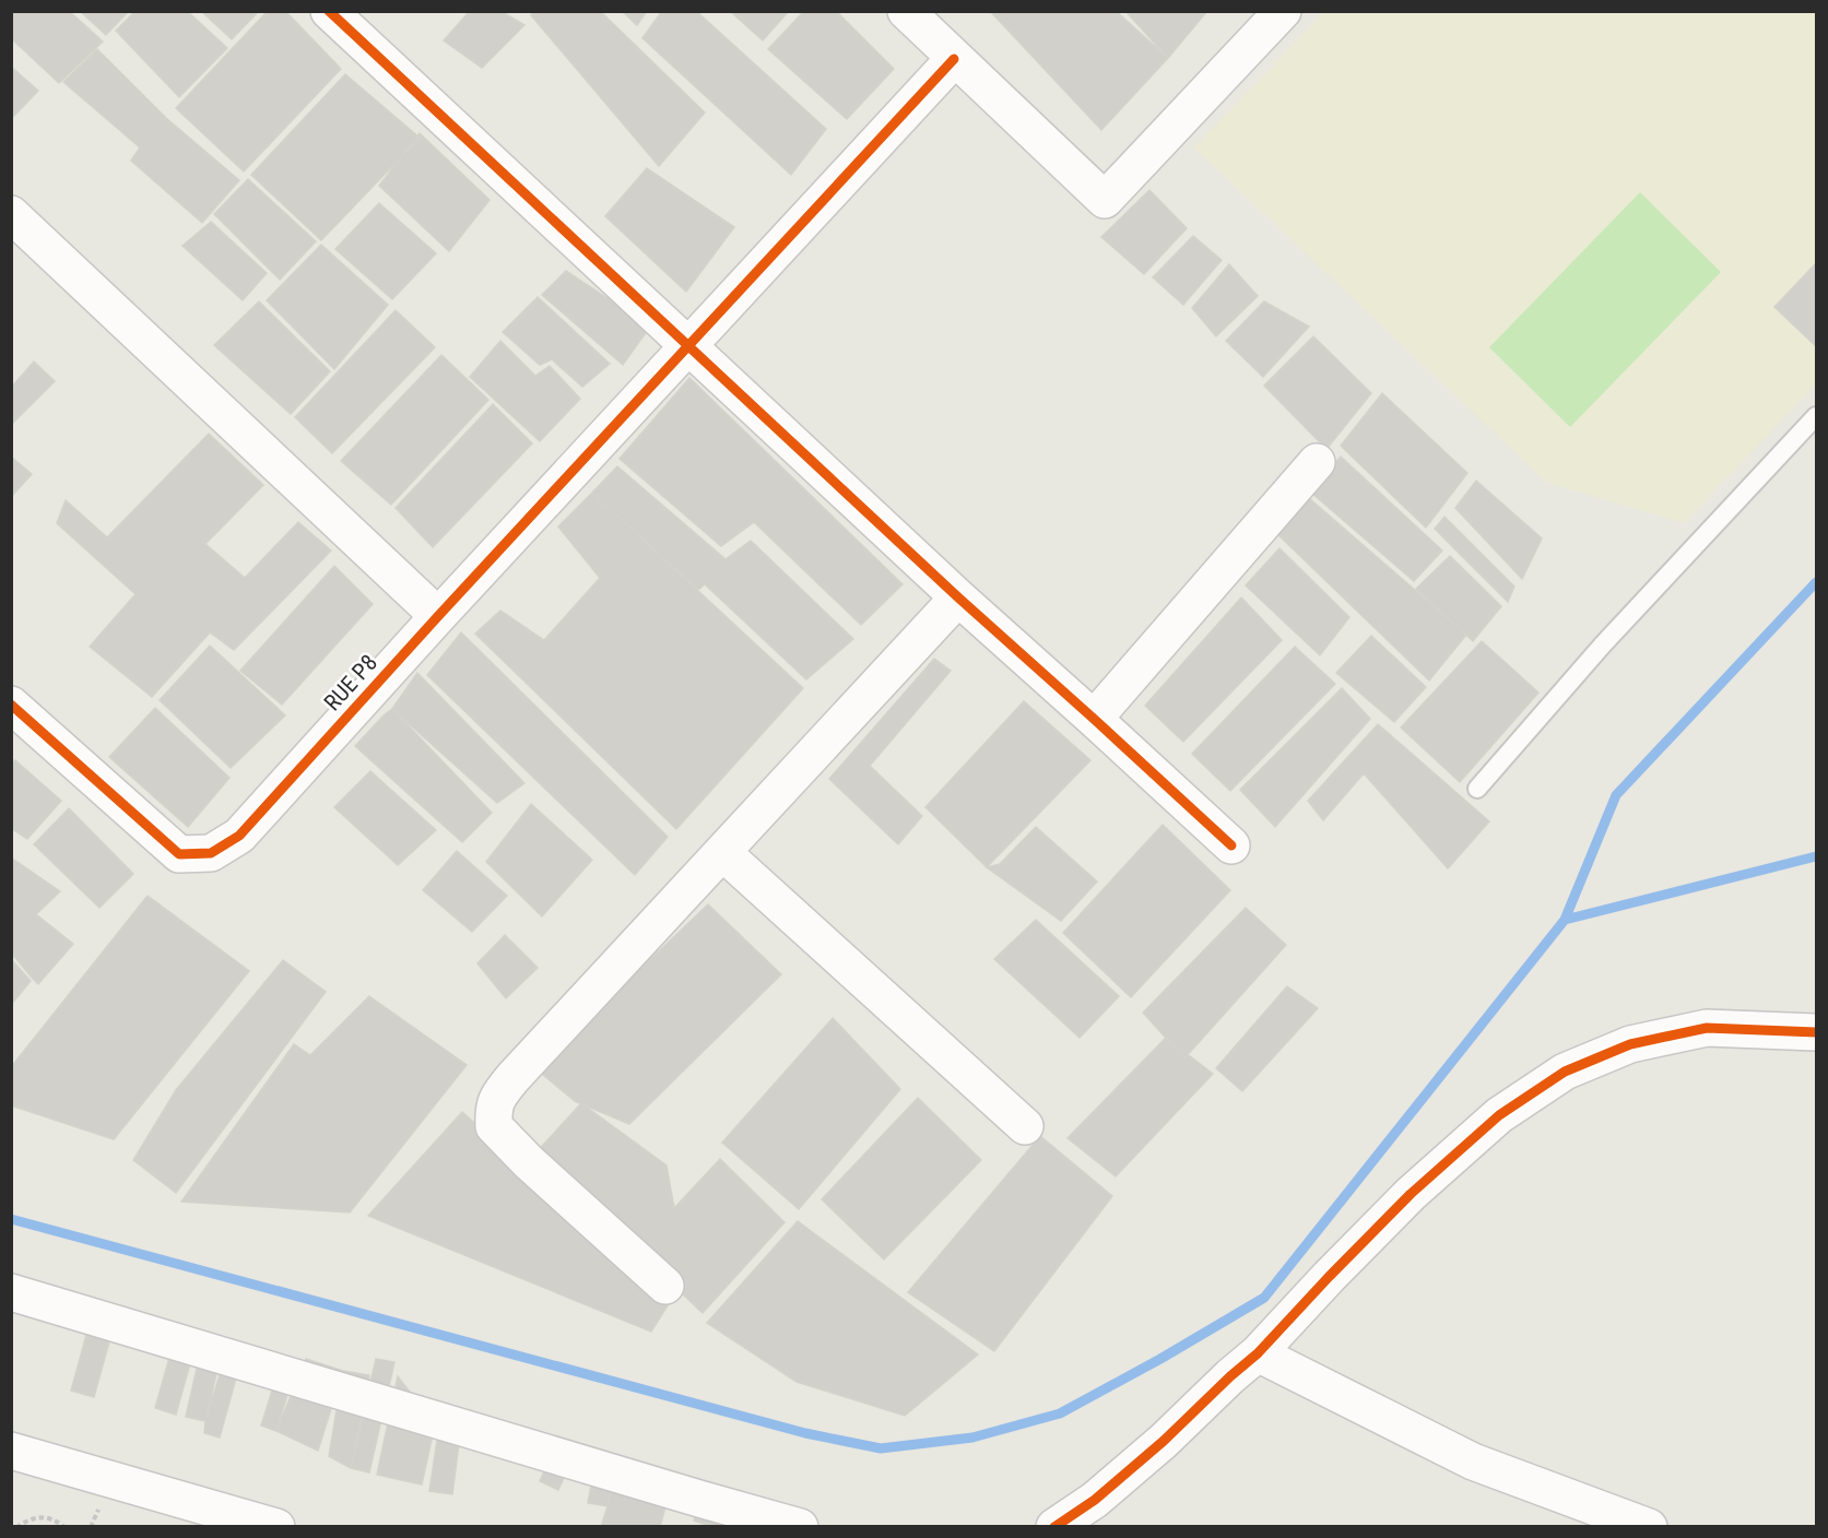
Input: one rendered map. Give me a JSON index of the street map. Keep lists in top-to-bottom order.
{
  "streets": {
    "street": ["RUE P8"]
  }
}
